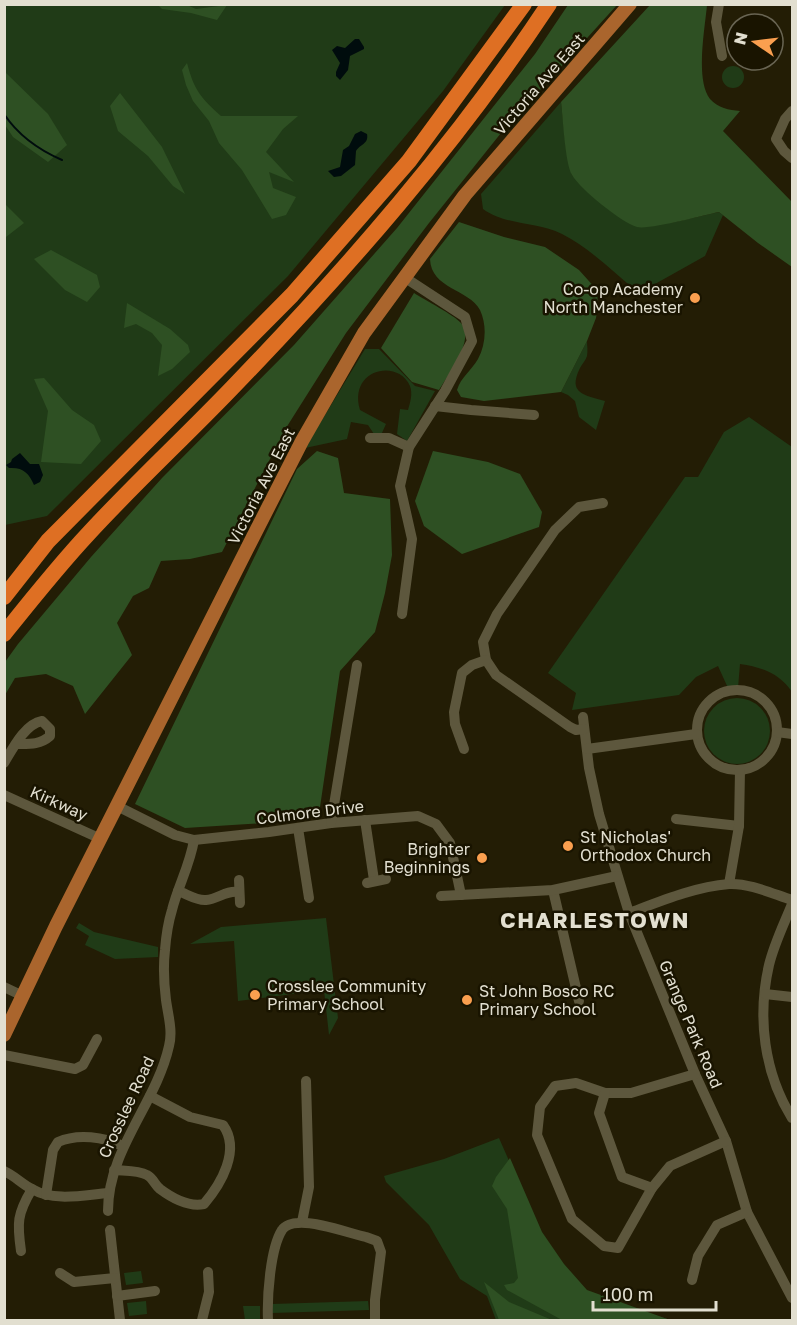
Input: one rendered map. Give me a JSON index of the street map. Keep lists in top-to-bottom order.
{
  "streets": {
    "main road": ["Victoria Ave East"],
    "street": [
      "Kirkway",
      "Colmore Drive",
      "Grange Park Road",
      "Crosslee Road"
    ]
  },
  "crossings": [
    ["Victoria Ave East", "Kirkway"],
    ["Victoria Ave East", "Colmore Drive"],
    ["Colmore Drive", "Crosslee Road"]
  ],
  "districts": ["CHARLESTOWN"],
  "places": [
    "Co-op Academy North Manchester",
    "St Nicholas' Orthodox Church",
    "Brighter Beginnings",
    "Crosslee Community Primary School",
    "St John Bosco RC Primary School"
  ],
  "scale_bar": "100 m",
  "north": "left"
}
